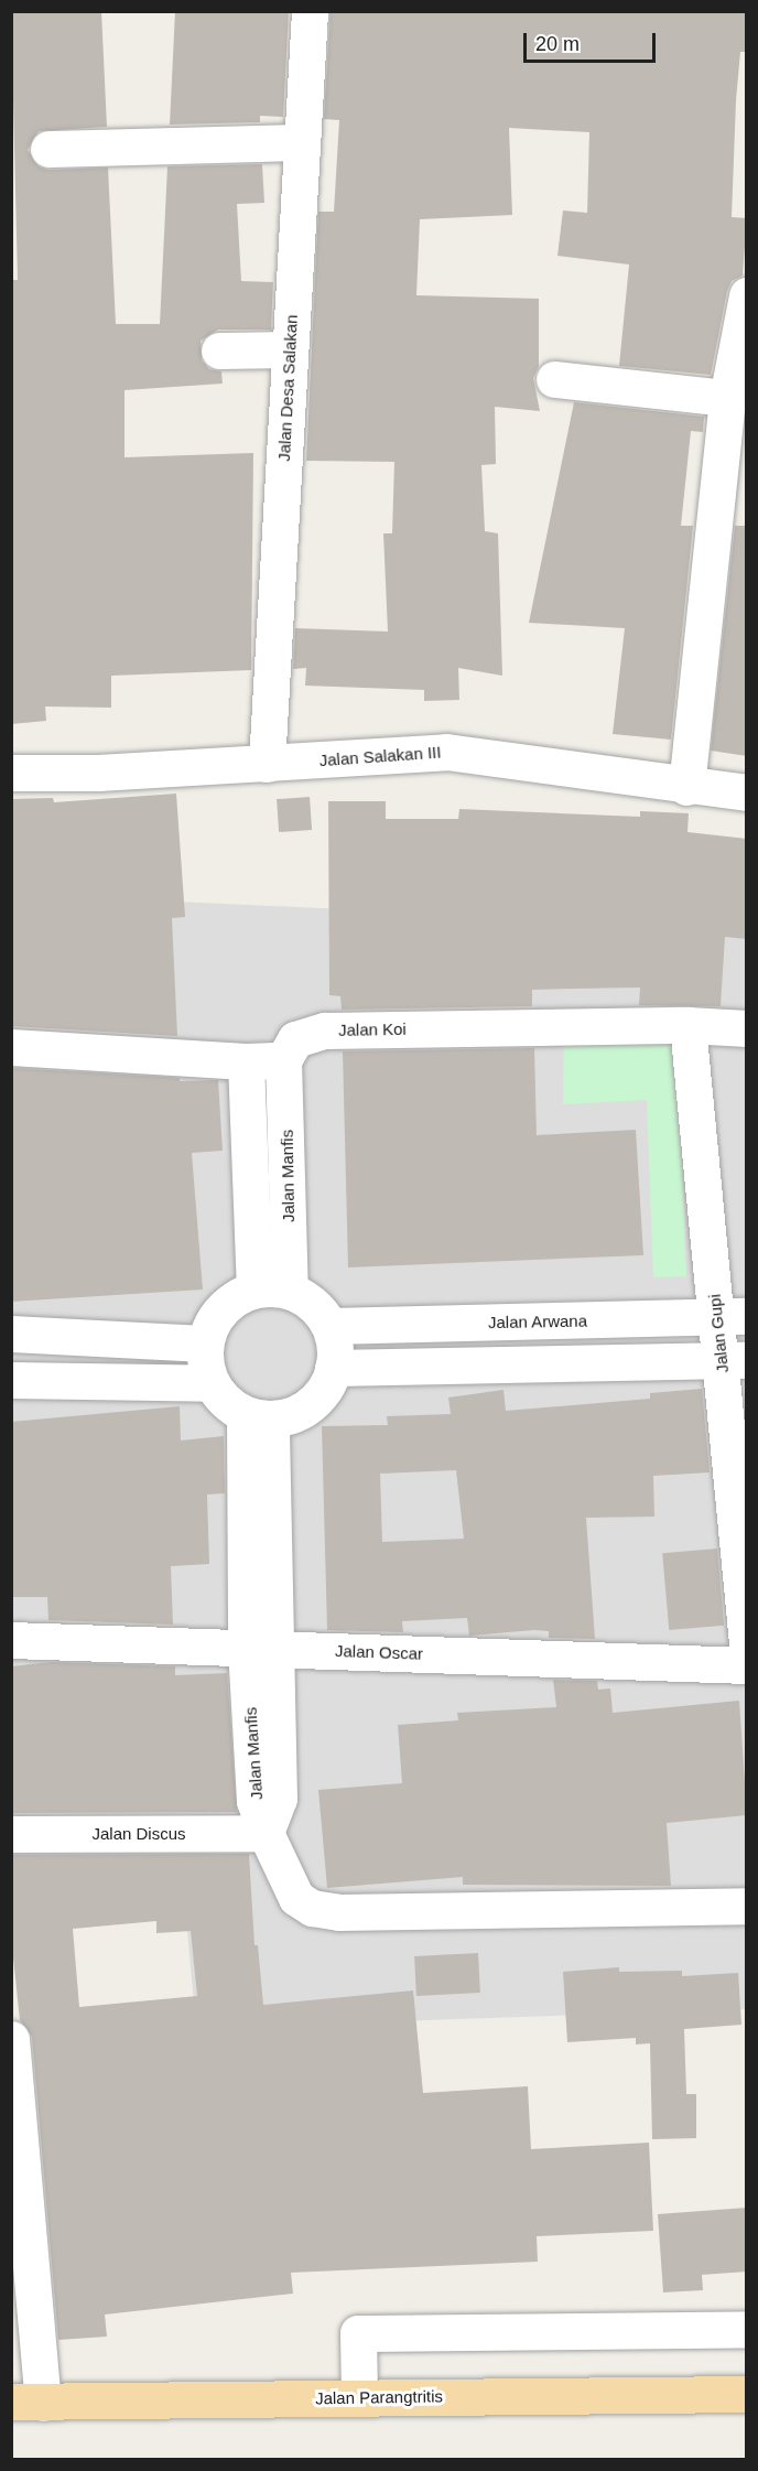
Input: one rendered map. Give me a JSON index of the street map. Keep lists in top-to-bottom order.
{
  "streets": {
    "main road": ["Jalan Parangtritis"],
    "street": [
      "Jalan Desa Salakan",
      "Jalan Salakan III",
      "Jalan Koi",
      "Jalan Manfis",
      "Jalan Arwana",
      "Jalan Gupi",
      "Jalan Oscar",
      "Jalan Discus"
    ]
  },
  "crossings": [
    ["Jalan Desa Salakan", "Jalan Salakan III"],
    ["Jalan Koi", "Jalan Manfis"],
    ["Jalan Koi", "Jalan Gupi"],
    ["Jalan Manfis", "Jalan Arwana"],
    ["Jalan Manfis", "Jalan Oscar"],
    ["Jalan Manfis", "Jalan Discus"],
    ["Jalan Arwana", "Jalan Gupi"]
  ],
  "scale_bar": "20 m"
}
